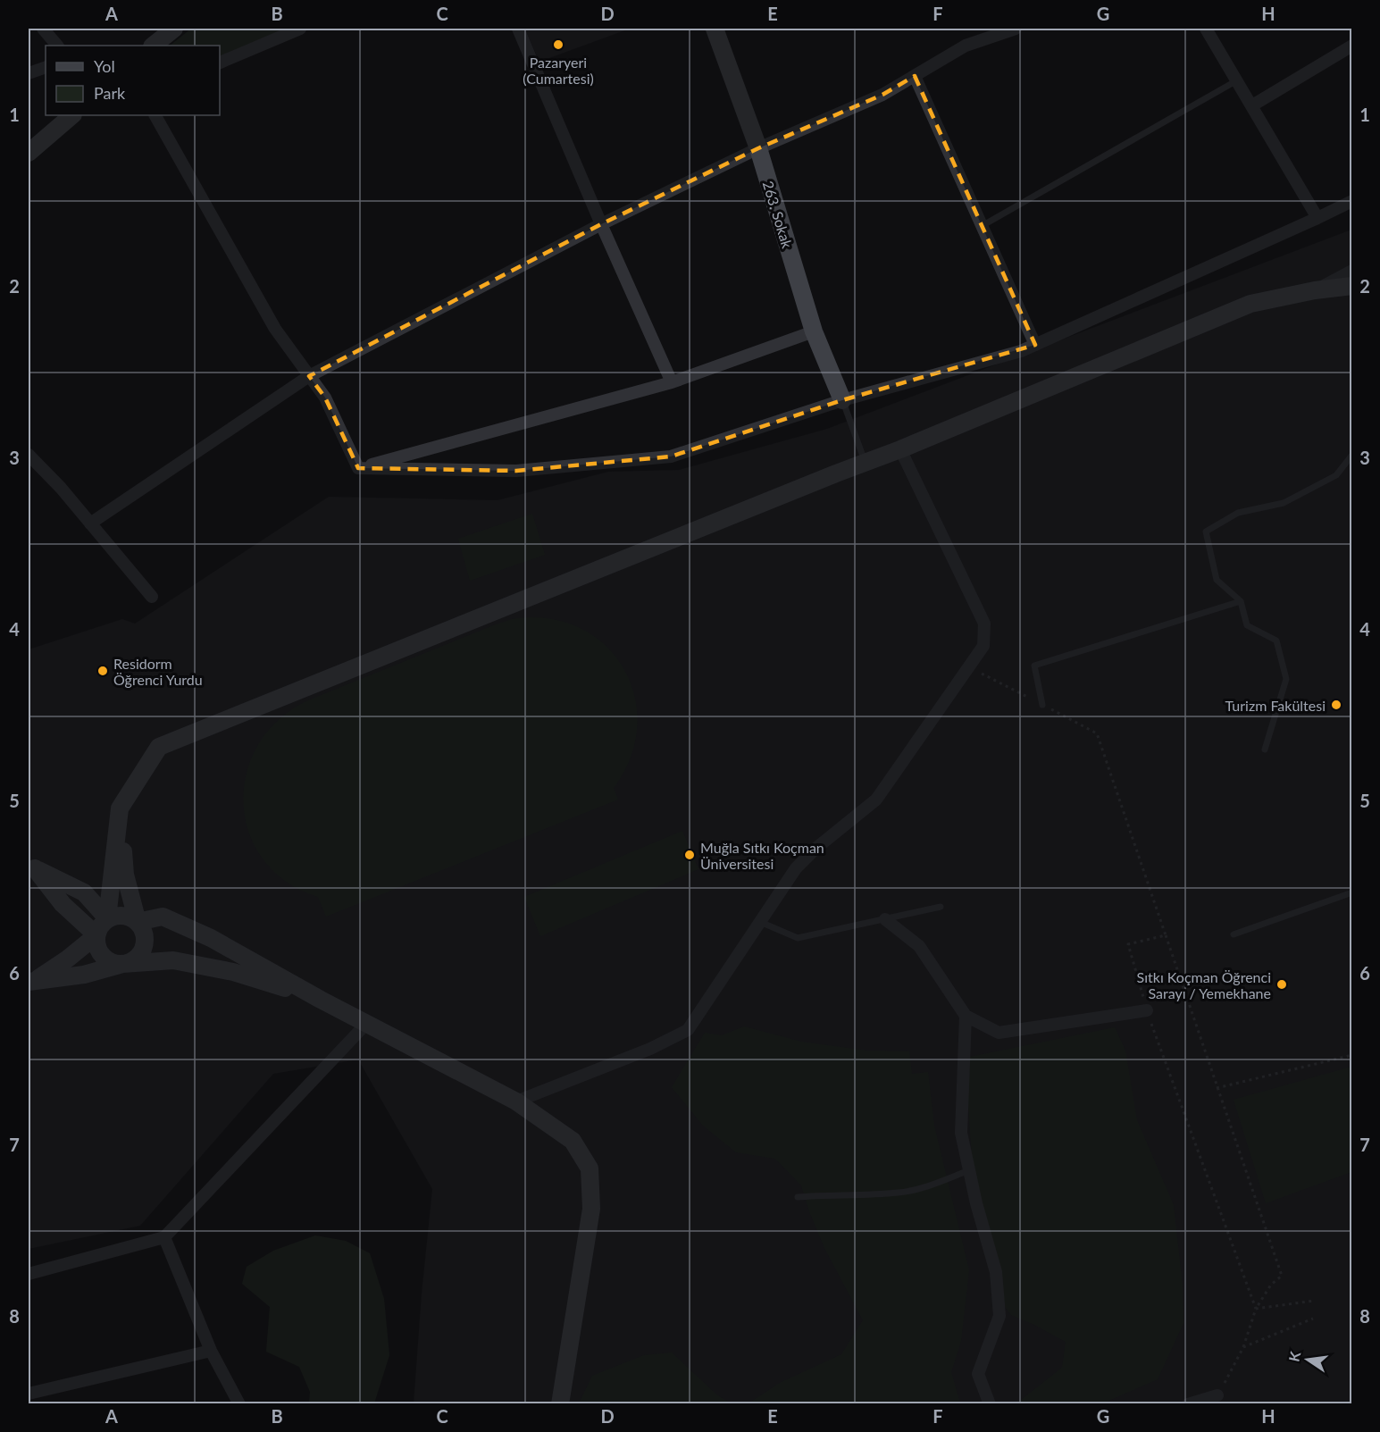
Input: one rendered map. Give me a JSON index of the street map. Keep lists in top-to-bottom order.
{
  "streets": {
    "street": ["263. Sokak"]
  },
  "places": [
    "Pazaryeri (Cumartesi)",
    "Residorm Öğrenci Yurdu",
    "Turizm Fakültesi",
    "Muğla Sıtkı Koçman Üniversitesi",
    "Sıtkı Koçman Öğrenci Sarayı / Yemekhane"
  ],
  "legend": ["Yol", "Park"],
  "north": "left",
  "grid": {
    "columns": [
      "A",
      "B",
      "C",
      "D",
      "E",
      "F",
      "G",
      "H"
    ],
    "rows": [
      "1",
      "2",
      "3",
      "4",
      "5",
      "6",
      "7",
      "8"
    ]
  }
}
